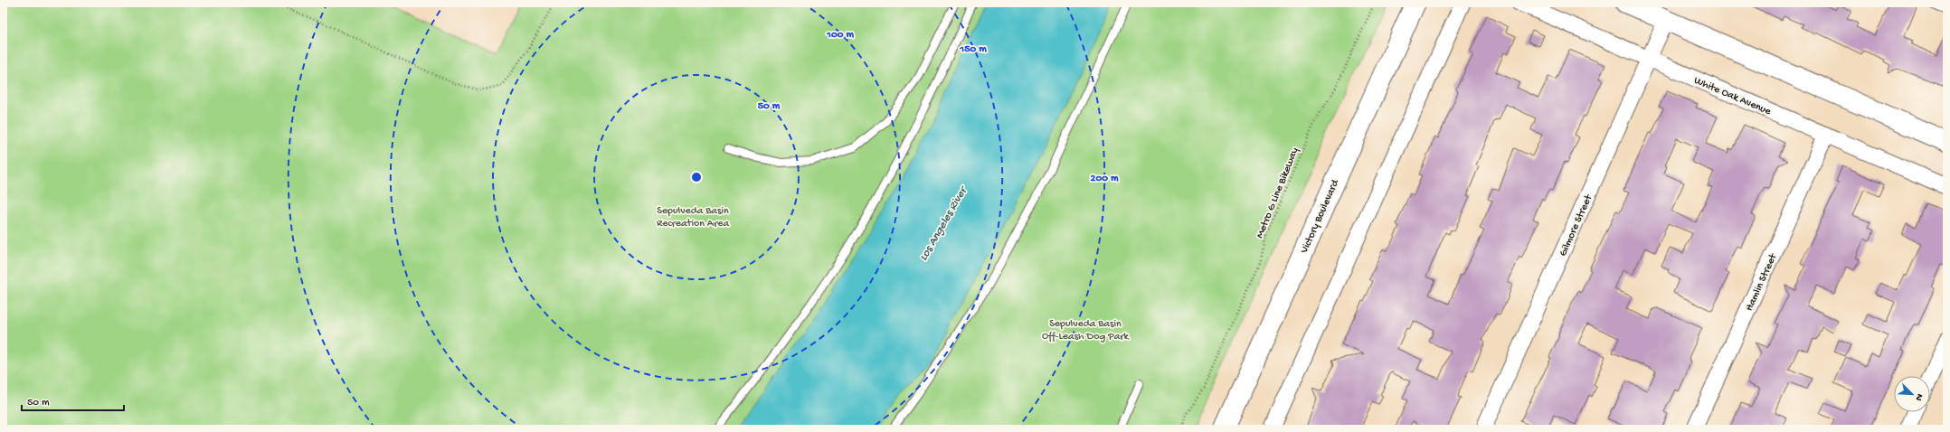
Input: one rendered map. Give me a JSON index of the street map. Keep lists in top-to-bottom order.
{
  "streets": {
    "main road": ["Victory Boulevard"],
    "street": ["White Oak Avenue", "Gilmore Street", "Hamlin Street"],
    "path": ["Metro G Line Bikeway"]
  },
  "crossings": [
    ["White Oak Avenue", "Gilmore Street"],
    ["White Oak Avenue", "Hamlin Street"]
  ],
  "water": ["Los Angeles River"],
  "parks": ["Sepulveda Basin Recreation Area", "Sepulveda Basin Off-Leash Dog Park"],
  "scale_bar": "50 m",
  "north": "bottom right",
  "rings": [
    "100 m",
    "150 m",
    "50 m",
    "200 m"
  ]
}
